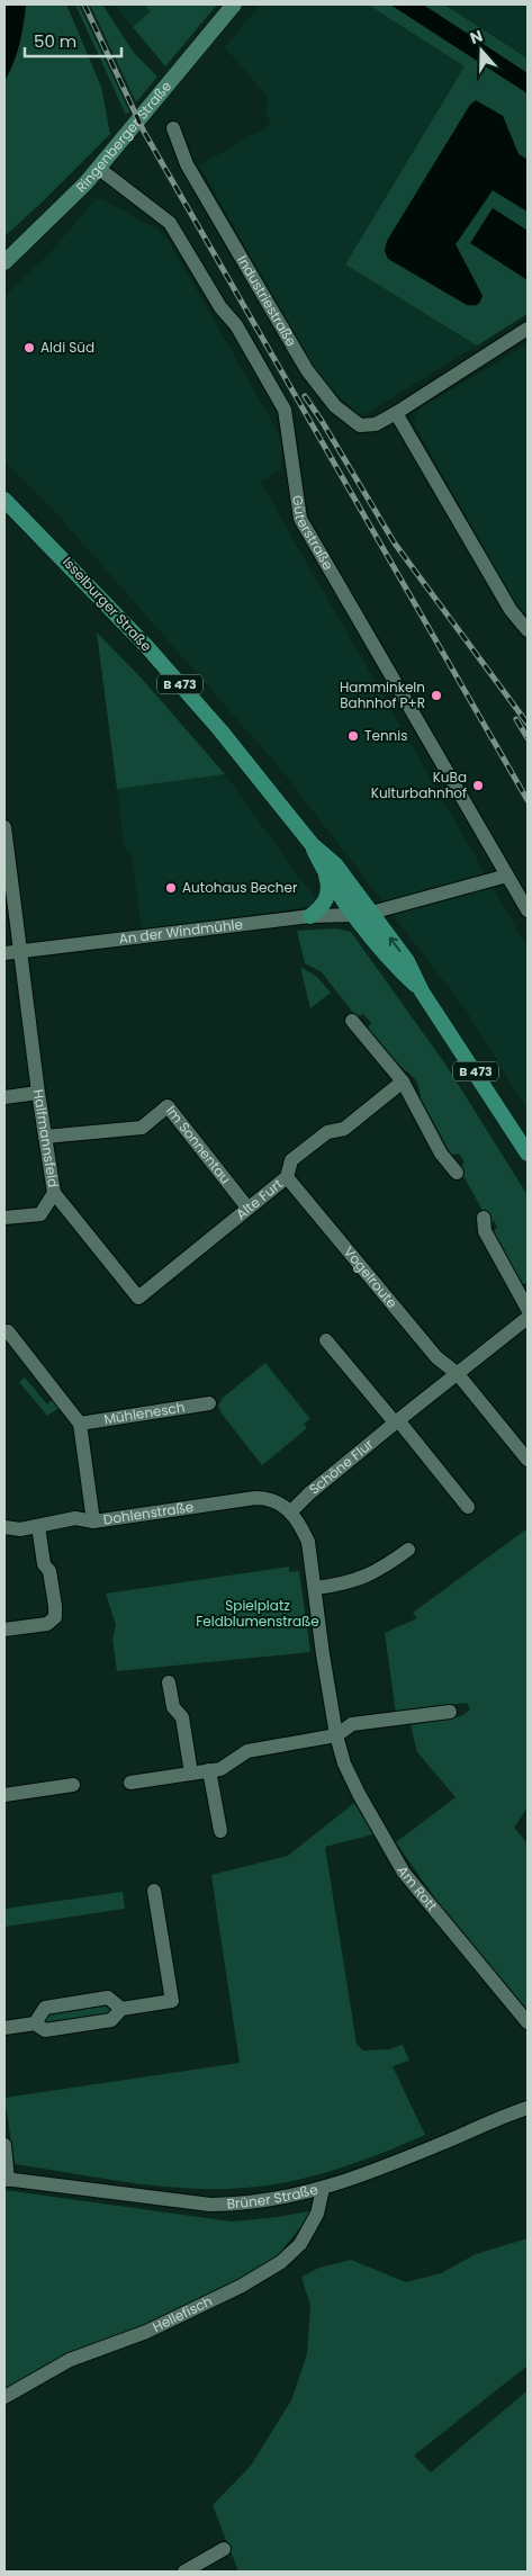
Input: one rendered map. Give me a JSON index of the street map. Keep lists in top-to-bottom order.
{
  "streets": {
    "main road": ["Ringenberger Straße", "Isselburger Straße", "B 473"],
    "street": [
      "Industriestraße",
      "Güterstraße",
      "An der Windmühle",
      "Halfmannsfeld",
      "Im Sonnentau",
      "Alte Furt",
      "Vogelroute",
      "Mühlenesch",
      "Schöne Flur",
      "Dohlenstraße",
      "Am Rott",
      "Brüner Straße",
      "Hellefisch"
    ]
  },
  "crossings": [
    ["Ringenberger Straße", "Güterstraße"],
    ["Güterstraße", "An der Windmühle"],
    ["Isselburger Straße", "B 473"],
    ["Isselburger Straße", "An der Windmühle"],
    ["B 473", "An der Windmühle"],
    ["An der Windmühle", "Halfmannsfeld"],
    ["Halfmannsfeld", "Im Sonnentau"],
    ["Halfmannsfeld", "Alte Furt"],
    ["Im Sonnentau", "Alte Furt"],
    ["Alte Furt", "Vogelroute"],
    ["Vogelroute", "Schöne Flur"],
    ["Schöne Flur", "Dohlenstraße"],
    ["Schöne Flur", "Am Rott"],
    ["Dohlenstraße", "Am Rott"],
    ["Brüner Straße", "Hellefisch"]
  ],
  "parks": ["Spielplatz Feldblumenstraße"],
  "places": [
    "Aldi Süd",
    "Hamminkeln Bahnhof P+R",
    "Tennis",
    "KuBa Kulturbahnhof",
    "Autohaus Becher"
  ],
  "scale_bar": "50 m",
  "north": "top"
}
